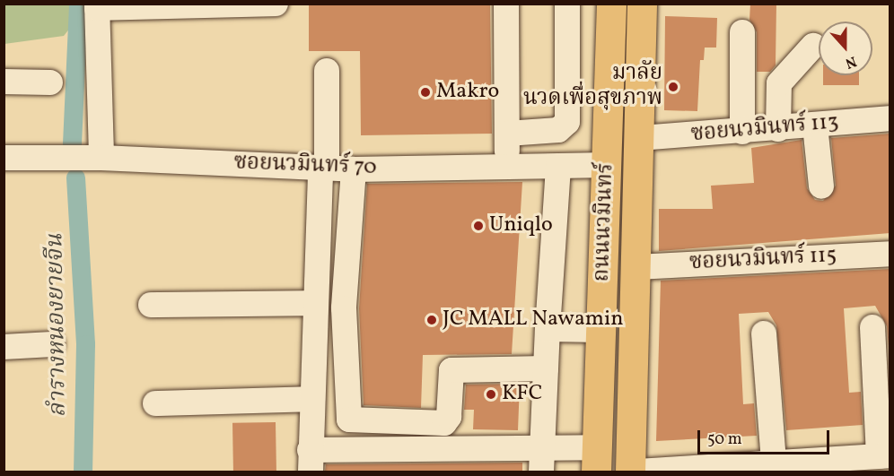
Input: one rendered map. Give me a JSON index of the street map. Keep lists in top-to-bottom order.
{
  "streets": {
    "main road": ["ถนนนวมินทร์"],
    "street": ["ซอยนวมินทร์ 113", "ซอยนวมินทร์ 70", "ซอยนวมินทร์ 115"]
  },
  "crossings": [
    ["ซอยนวมินทร์ 113", "ถนนนวมินทร์"],
    ["ซอยนวมินทร์ 70", "ถนนนวมินทร์"],
    ["ถนนนวมินทร์", "ซอยนวมินทร์ 115"]
  ],
  "water": ["ลำรางหนองยายจีน"],
  "places": [
    "มาลัย นวดเพื่อสุขภาพ",
    "Makro",
    "Uniqlo",
    "JC MALL Nawamin",
    "KFC"
  ],
  "scale_bar": "50 m",
  "north": "bottom"
}
